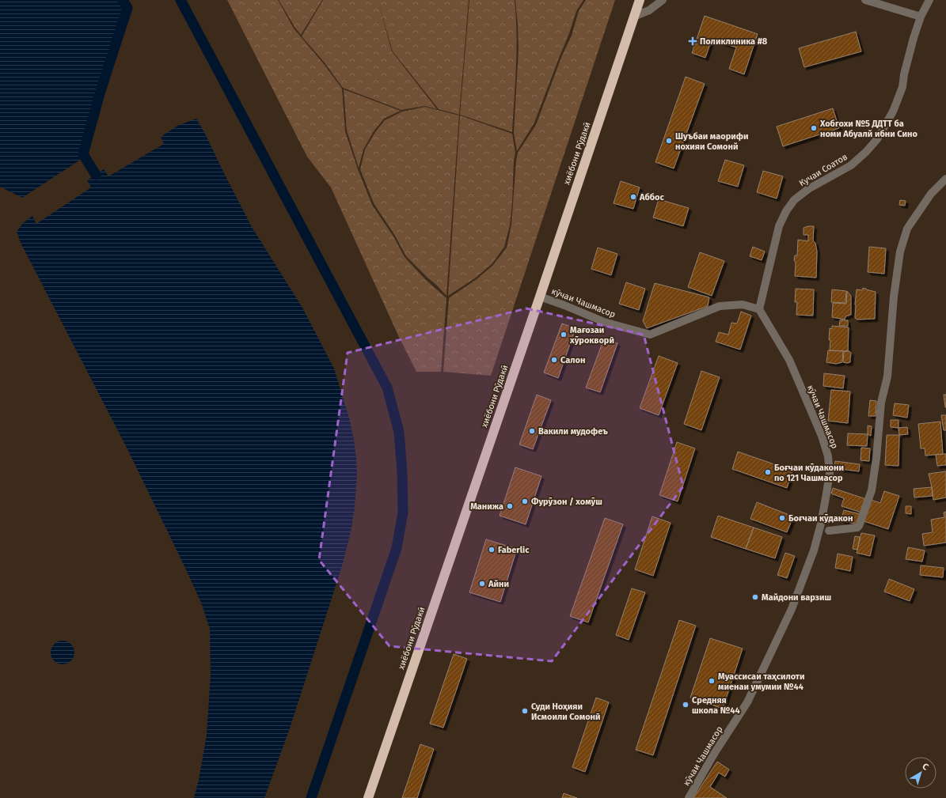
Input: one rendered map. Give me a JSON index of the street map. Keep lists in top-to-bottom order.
{
  "streets": {
    "highway": ["хиёбони Рӯдакӣ"],
    "street": ["Кучаи Соатов", "кӯчаи Чашмасор"]
  },
  "crossings": [
    ["хиёбони Рӯдакӣ", "кӯчаи Чашмасор"],
    ["Кучаи Соатов", "кӯчаи Чашмасор"]
  ],
  "places": {
    "health": ["Поликлиника #8"],
    "other": [
      "Хобгохи №5 ДДТТ ба номи Абуалй ибни Сино",
      "Шуъбаи маорифи нохияи Сомонй",
      "Аббос",
      "Мағозаи хӯрокворӣ",
      "Салон",
      "Вакили мудофеъ",
      "Боғчаи кӯдакони no 121 Чашмасор",
      "Фурӯзон / хомӯш",
      "Манижа",
      "Боғчаи кӯдакон",
      "Faberlic",
      "Айни",
      "Майдони варзиш",
      "Муассисаи таҳсилоти миенаи умумии №44",
      "Средняя школа №44",
      "Суди Ноҳияи Исмоили Сомонӣ"
    ]
  },
  "north": "top right"
}
